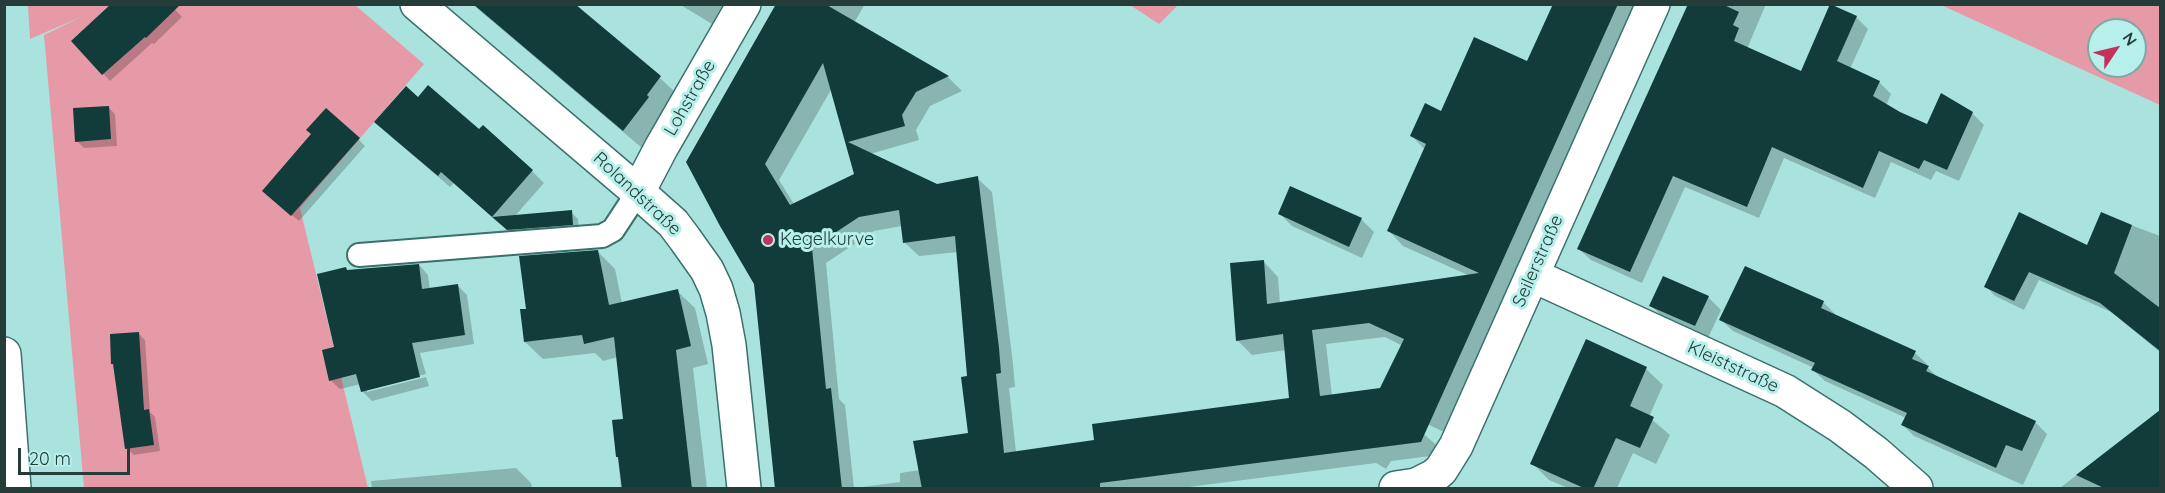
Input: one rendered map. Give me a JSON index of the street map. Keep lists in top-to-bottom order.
{
  "streets": {
    "street": [
      "Lohstraße",
      "Rolandstraße",
      "Seilerstraße",
      "Kleiststraße"
    ]
  },
  "crossings": [
    ["Lohstraße", "Rolandstraße"],
    ["Seilerstraße", "Kleiststraße"]
  ],
  "places": ["Kegelkurve"],
  "scale_bar": "20 m",
  "north": "top right"
}
